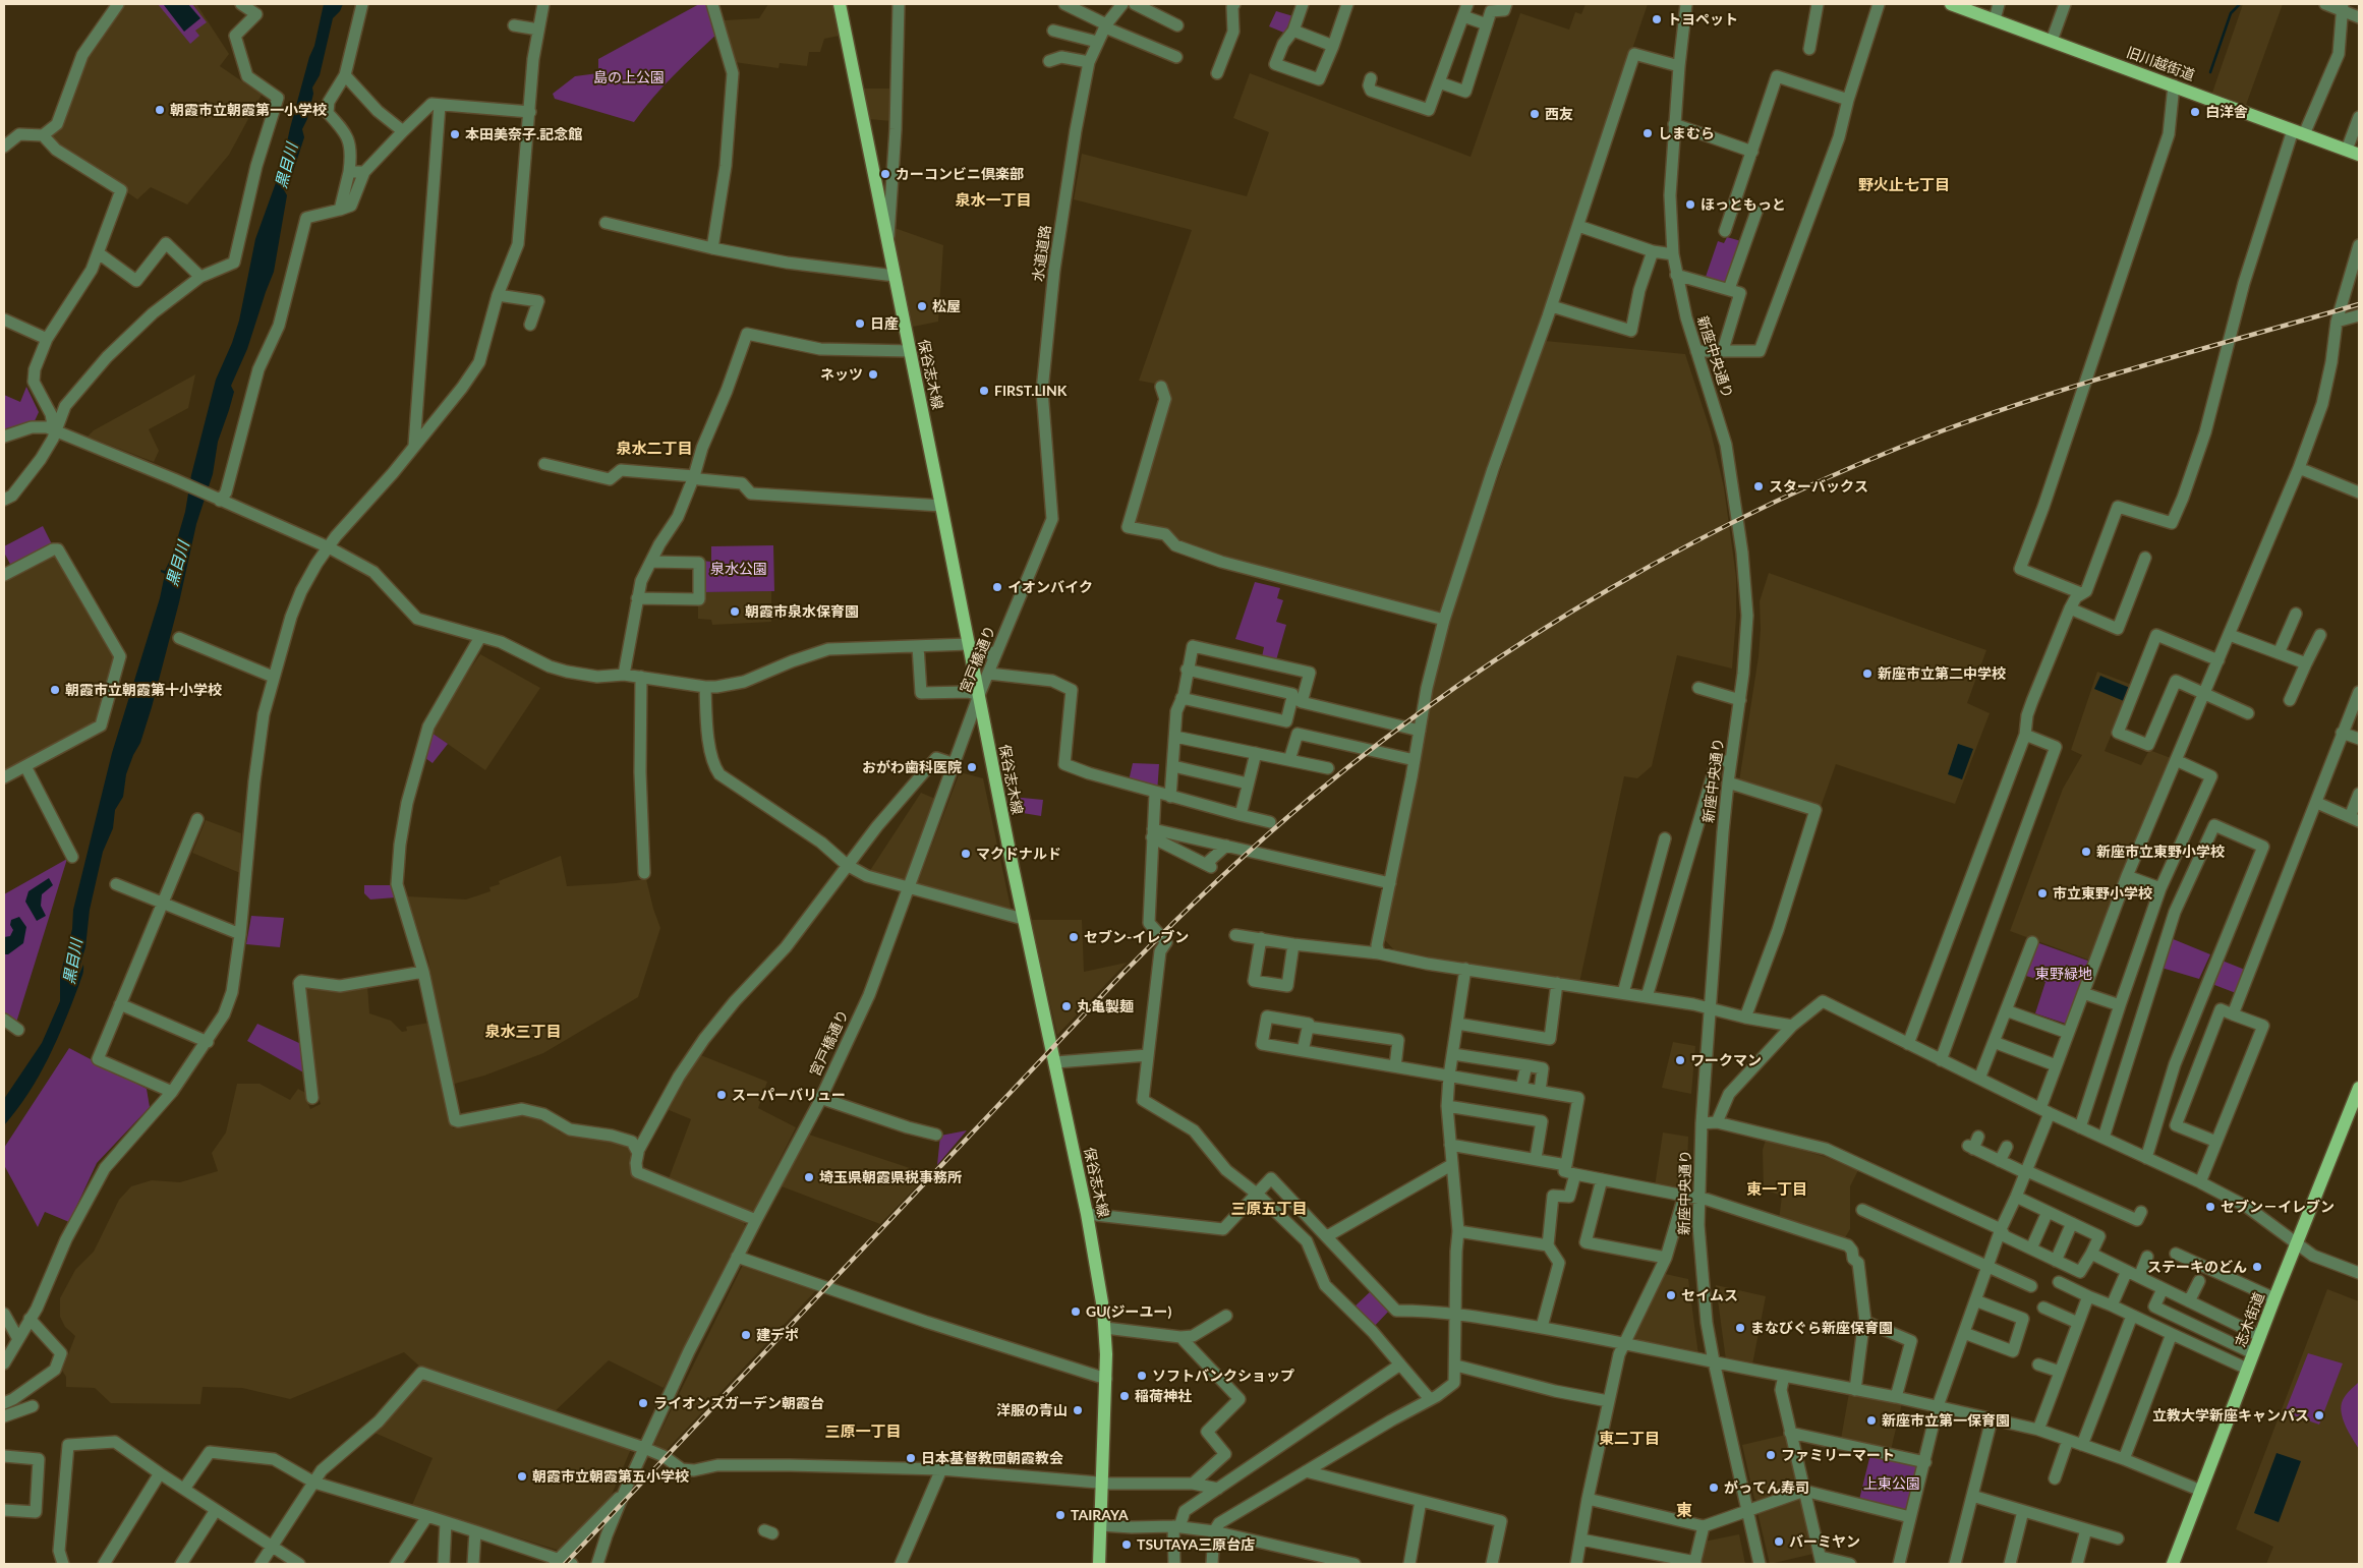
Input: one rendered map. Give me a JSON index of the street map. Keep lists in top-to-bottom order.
{
  "streets": {
    "main road": ["旧川越街道", "保谷志木線", "志木街道"],
    "street": ["水道道路", "新座中央通り", "宮戸橋通り"]
  },
  "crossings": [
    ["水道道路", "宮戸橋通り"],
    ["保谷志木線", "宮戸橋通り"]
  ],
  "districts": [
    "野火止七丁目",
    "泉水一丁目",
    "泉水二丁目",
    "泉水三丁目",
    "東一丁目",
    "三原五丁目",
    "三原一丁目",
    "東二丁目",
    "東"
  ],
  "water": ["黒目川"],
  "parks": [
    "島の上公園",
    "泉水公園",
    "東野緑地",
    "上東公園"
  ],
  "places": [
    "トヨペット",
    "朝霞市立朝霞第一小学校",
    "白洋舎",
    "西友",
    "しまむら",
    "本田美奈子.記念館",
    "カーコンビニ倶楽部",
    "ほっともっと",
    "松屋",
    "日産",
    "ネッツ",
    "FIRST.LINK",
    "スターバックス",
    "イオンバイク",
    "朝霞市泉水保育園",
    "新座市立第二中学校",
    "朝霞市立朝霞第十小学校",
    "おがわ歯科医院",
    "新座市立東野小学校",
    "マクドナルド",
    "市立東野小学校",
    "セブン-イレブン",
    "丸亀製麺",
    "ワークマン",
    "スーパーバリュー",
    "埼玉県朝霞県税事務所",
    "セブン－イレブン",
    "ステーキのどん",
    "セイムス",
    "GU(ジーユー)",
    "まなびぐら新座保育園",
    "建デポ",
    "ソフトバンクショップ",
    "稲荷神社",
    "ライオンズガーデン朝霞台",
    "洋服の青山",
    "立教大学新座キャンパス",
    "新座市立第一保育園",
    "ファミリーマート",
    "日本基督教団朝霞教会",
    "朝霞市立朝霞第五小学校",
    "がってん寿司",
    "TAIRAYA",
    "バーミヤン",
    "TSUTAYA三原台店"
  ]
}
